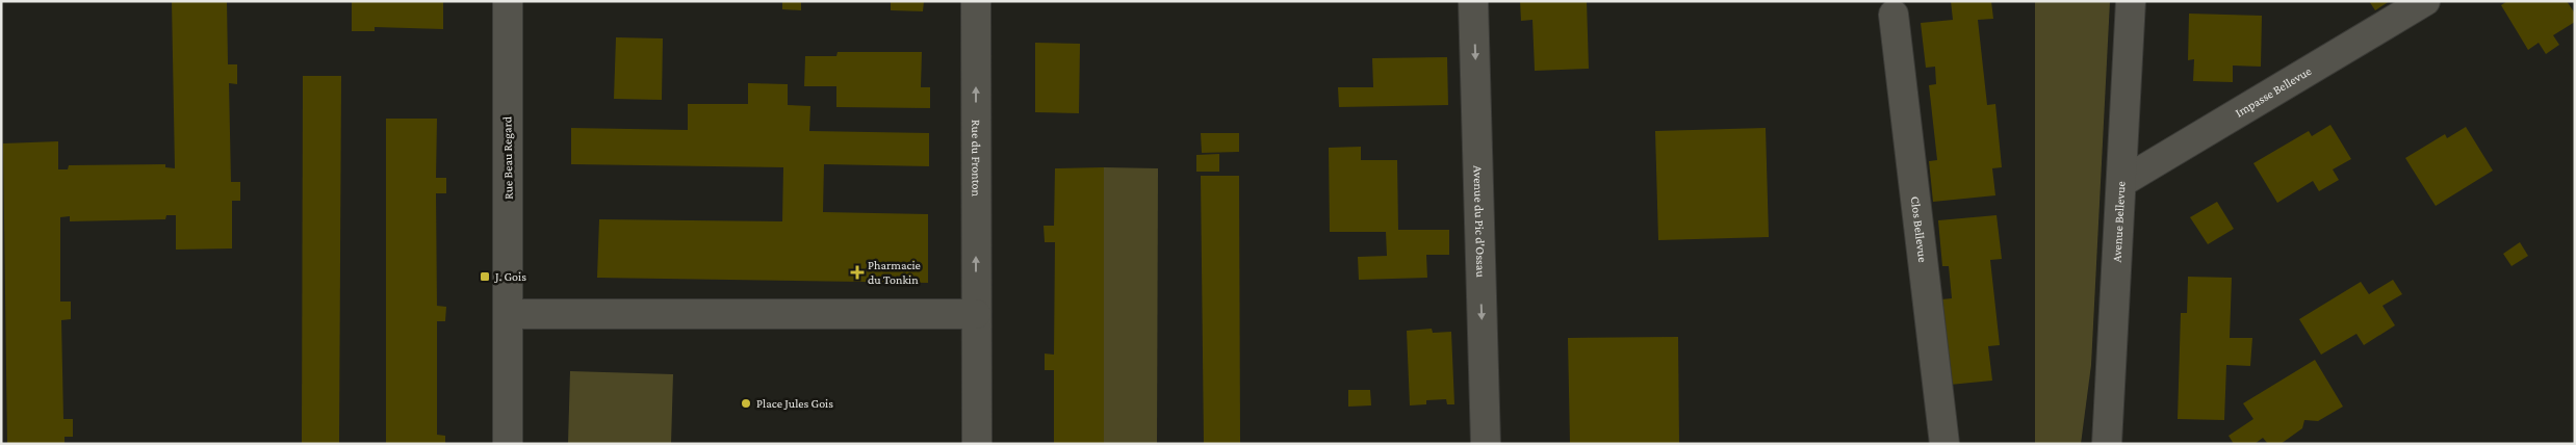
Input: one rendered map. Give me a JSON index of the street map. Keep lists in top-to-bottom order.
{
  "streets": {
    "street": [
      "Impasse Bellevue",
      "Rue Beau Regard",
      "Rue du Fronton",
      "Avenue du Pic d'Ossau",
      "Avenue Bellevue",
      "Clos Bellevue"
    ]
  },
  "crossings": [
    ["Impasse Bellevue", "Avenue Bellevue"]
  ],
  "one_way": ["Rue du Fronton", "Avenue du Pic d'Ossau"],
  "places": {
    "health": ["Pharmacie du Tonkin"],
    "transit": ["J. Gois"],
    "other": ["Place Jules Gois"]
  }
}
